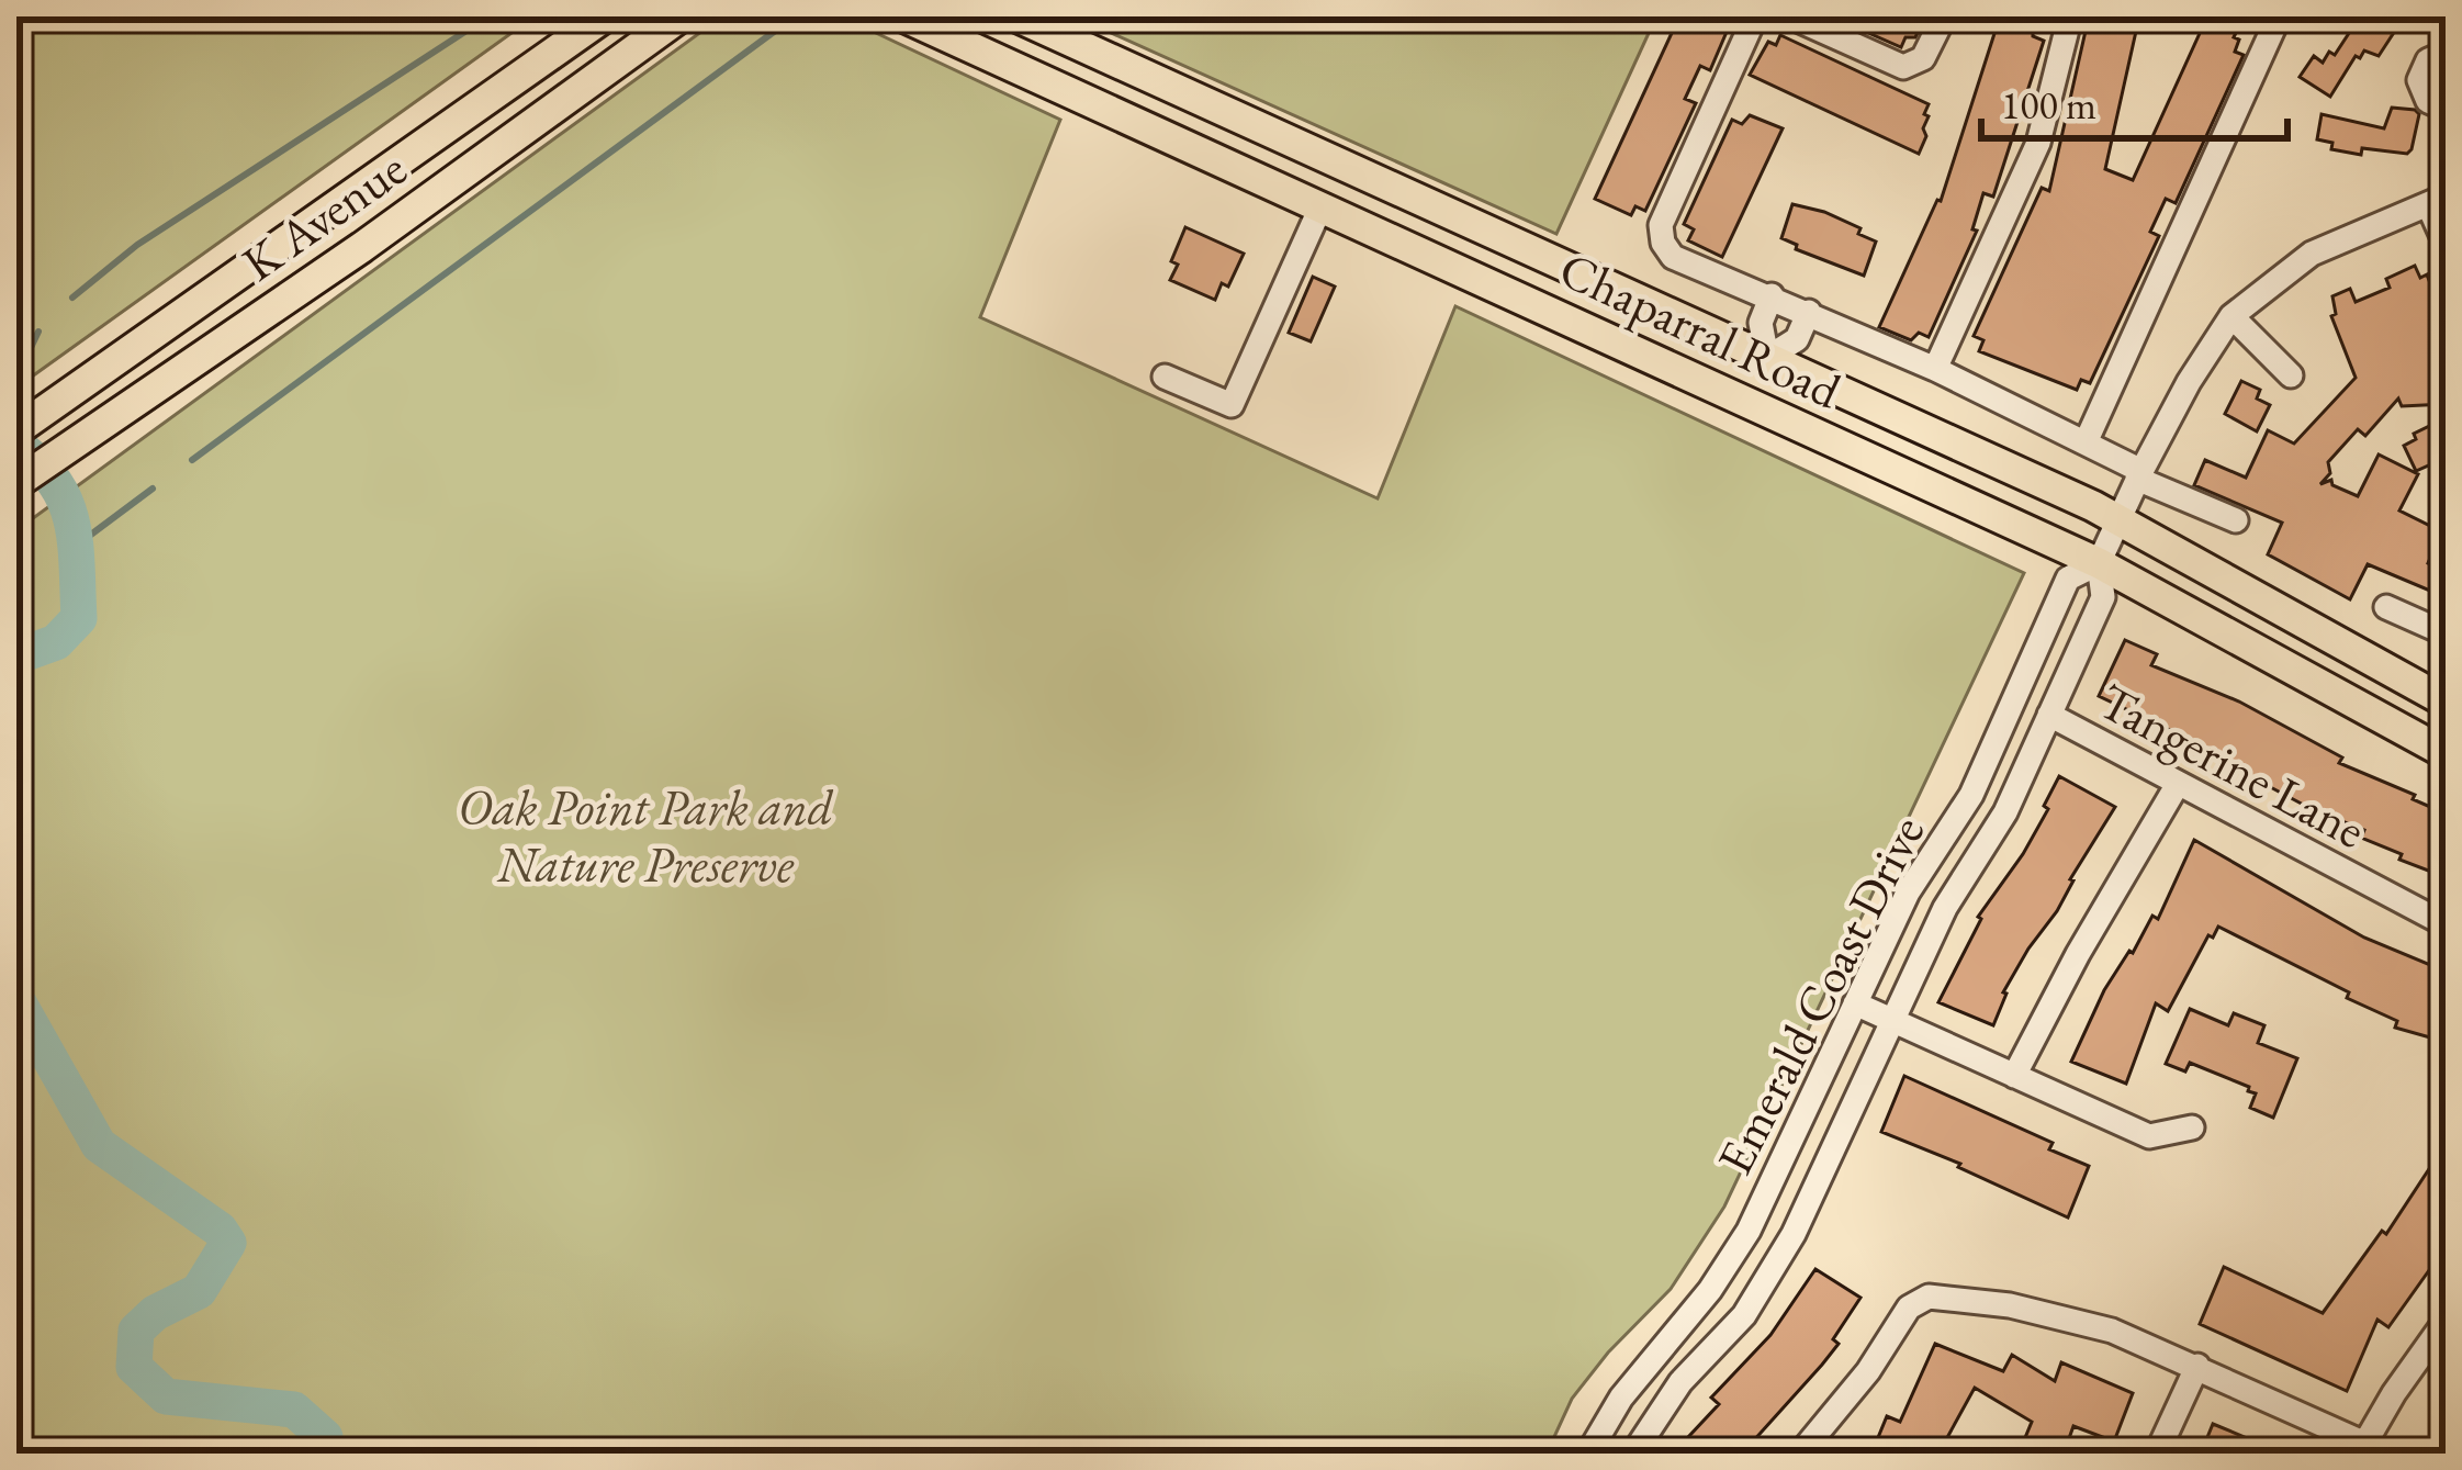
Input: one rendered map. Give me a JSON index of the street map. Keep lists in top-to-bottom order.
{
  "streets": {
    "main road": ["K Avenue", "Chaparral Road"],
    "street": ["Tangerine Lane", "Emerald Coast Drive"]
  },
  "crossings": [
    ["Chaparral Road", "Emerald Coast Drive"],
    ["Tangerine Lane", "Emerald Coast Drive"]
  ],
  "parks": ["Oak Point Park and Nature Preserve"],
  "scale_bar": "100 m"
}
